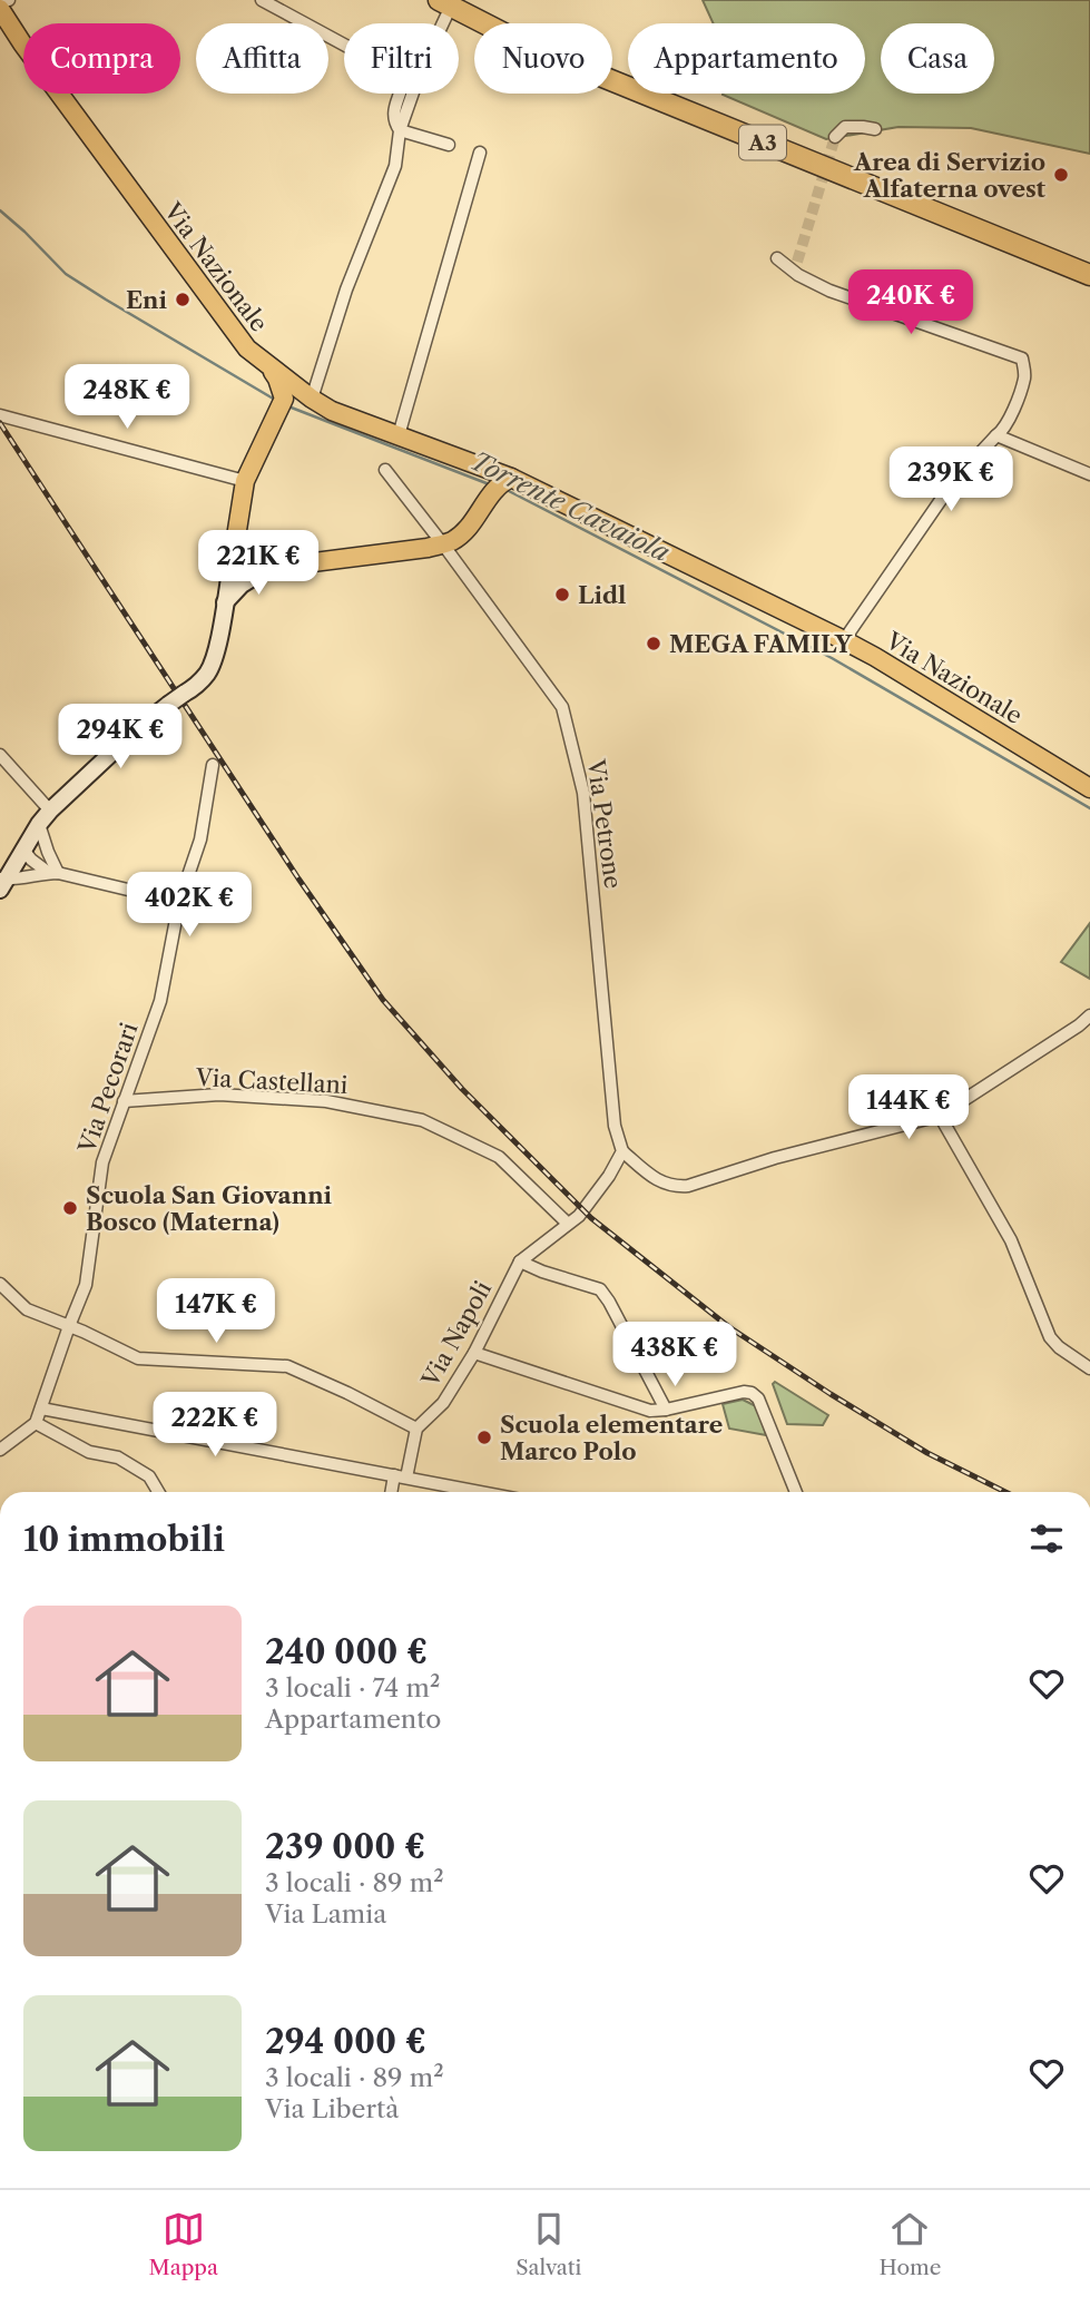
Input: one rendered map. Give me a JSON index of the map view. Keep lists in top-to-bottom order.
{
  "streets": {
    "highway": ["A3"],
    "main road": ["Via Nazionale"],
    "street": [
      "Via Petrone",
      "Via Castellani",
      "Via Pecorari",
      "Via Napoli"
    ]
  },
  "crossings": [
    ["Via Castellani", "Via Pecorari"],
    ["Via Castellani", "Via Napoli"]
  ],
  "water": ["Torrente Cavaiola"],
  "places": [
    "Area di Servizio Alfaterna ovest",
    "Eni",
    "Lidl",
    "MEGA FAMILY",
    "Scuola San Giovanni Bosco (Materna)",
    "Scuola elementare Marco Polo"
  ],
  "page": {
    "chip": [
      "Compra",
      "Affitta",
      "Filtri",
      "Nuovo",
      "Appartamento",
      "Casa"
    ],
    "price": [
      "240K €",
      "248K €",
      "239K €",
      "221K €",
      "294K €",
      "402K €",
      "144K €",
      "147K €",
      "438K €",
      "222K €"
    ],
    "heading": "10 immobili",
    "list": [
      {
        "name": "240 000 €",
        "note": "3 locali · 74 m² · Appartamento"
      },
      {
        "name": "239 000 €",
        "note": "3 locali · 89 m² · Via Lamia"
      },
      {
        "name": "294 000 €",
        "note": "3 locali · 89 m² · Via Libertà"
      }
    ],
    "tabs": ["Mappa", "Salvati", "Home"]
  }
}
